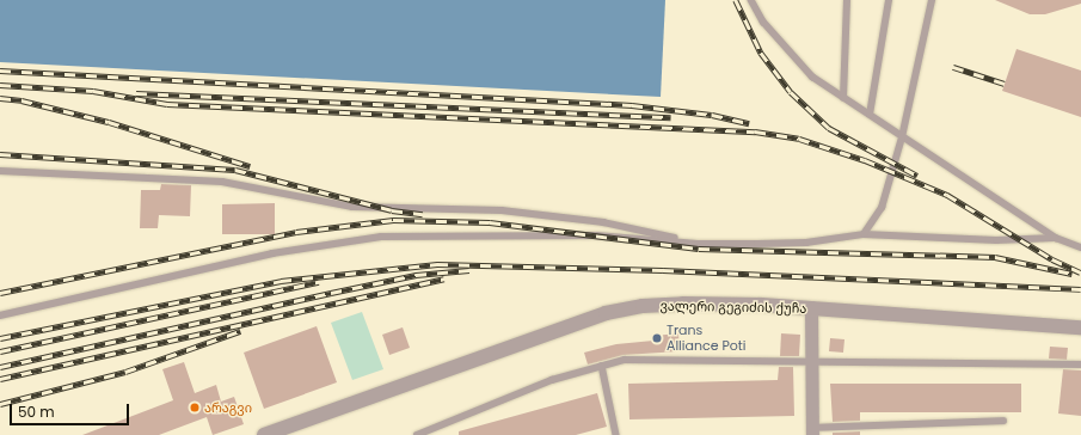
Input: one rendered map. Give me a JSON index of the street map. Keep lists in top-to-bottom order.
{
  "streets": {
    "street": ["ვალერი გეგიძის ქუჩა"]
  },
  "places": ["Trans Alliance Poti", "არაგვი"],
  "scale_bar": "50 m"
}
